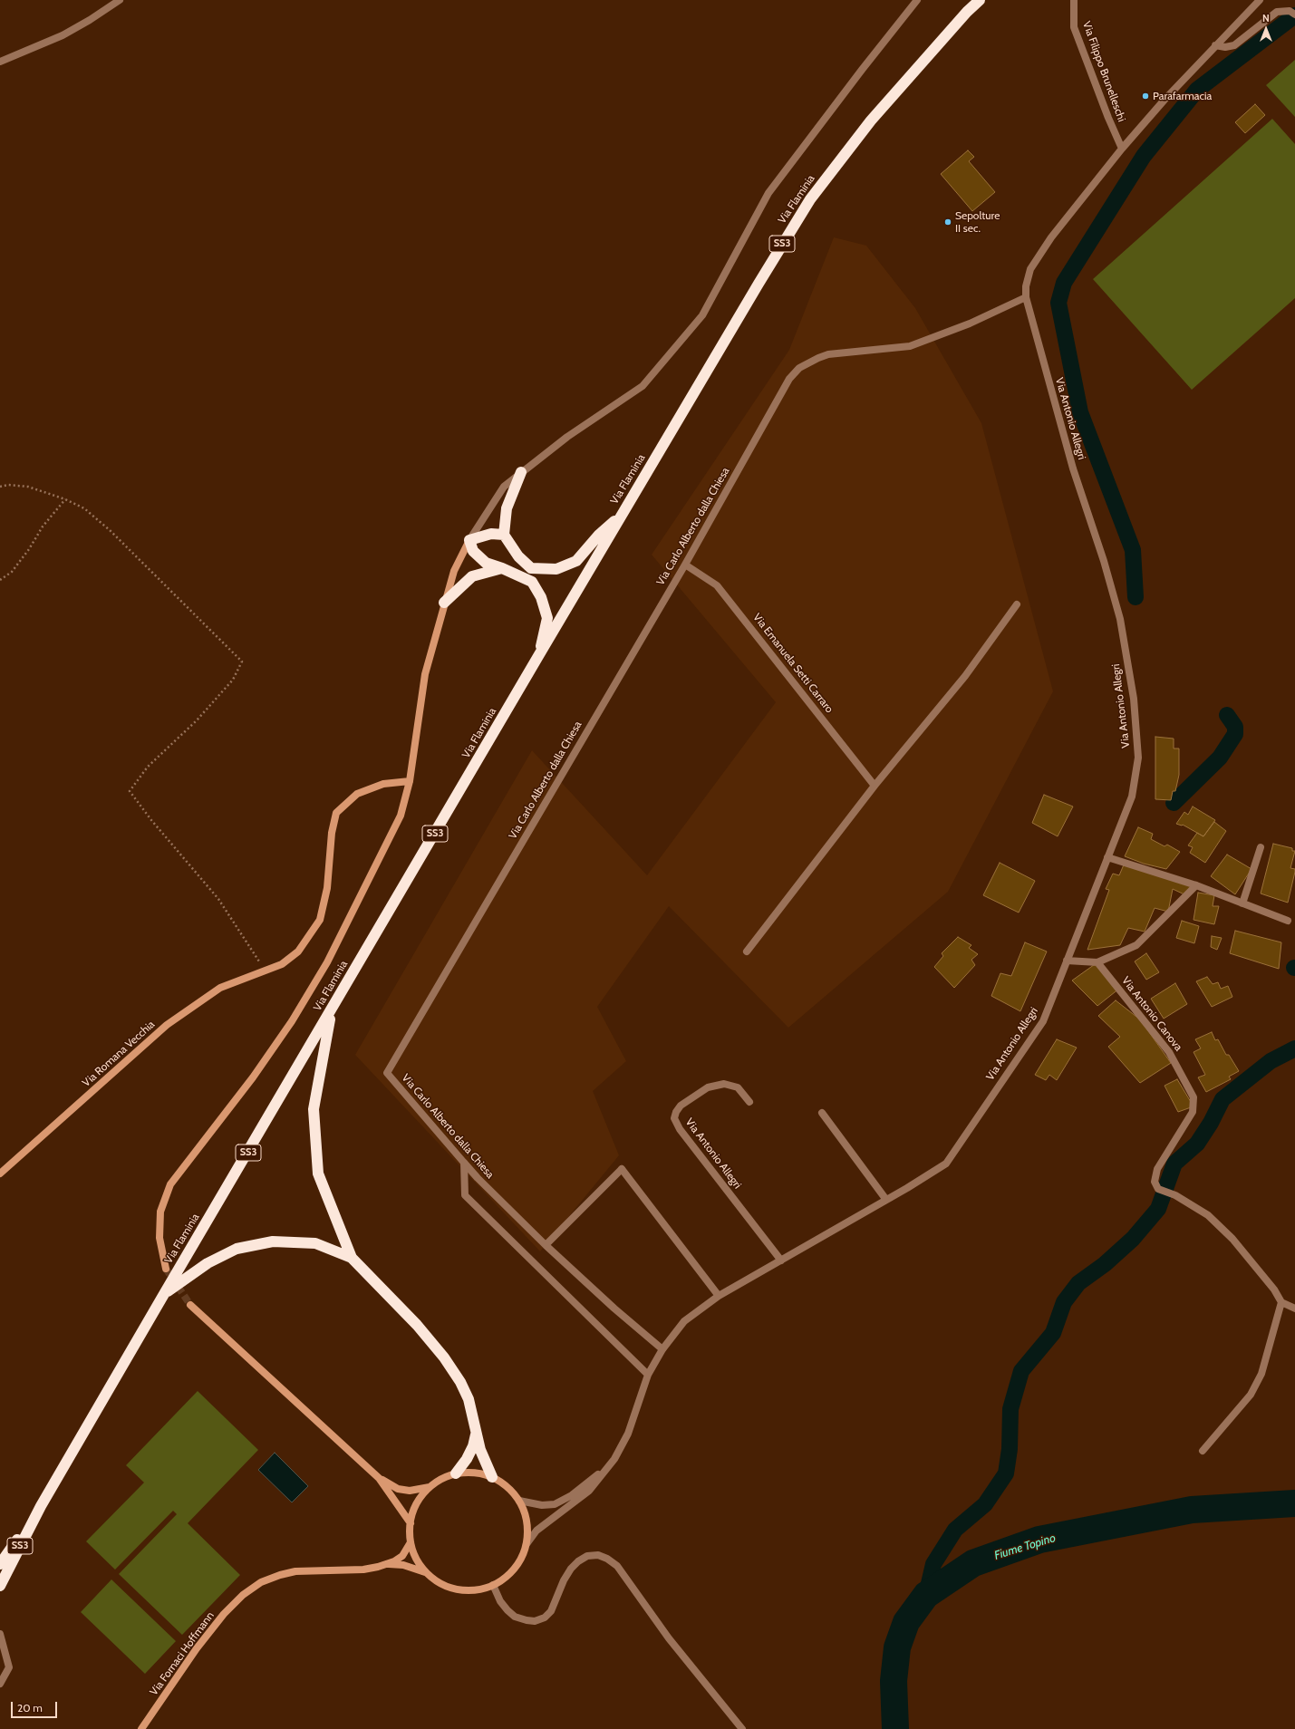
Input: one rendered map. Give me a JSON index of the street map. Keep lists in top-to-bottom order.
{
  "streets": {
    "highway": ["Via Flaminia", "SS3"],
    "main road": ["Via Romana Vecchia", "Via Fornaci Hoffmann"],
    "street": [
      "Via Filippo Brunelleschi",
      "Via Antonio Allegri",
      "Via Carlo Alberto dalla Chiesa",
      "Via Emanuela Setti Carraro",
      "Via Antonio Canova"
    ]
  },
  "crossings": [
    ["Via Filippo Brunelleschi", "Via Antonio Allegri"],
    ["Via Flaminia", "SS3"],
    ["Via Antonio Allegri", "Via Carlo Alberto dalla Chiesa"],
    ["Via Carlo Alberto dalla Chiesa", "Via Emanuela Setti Carraro"]
  ],
  "water": ["Fiume Topino"],
  "places": ["Parafarmacia", "Sepolture II sec."],
  "scale_bar": "20 m",
  "north": "top"
}
